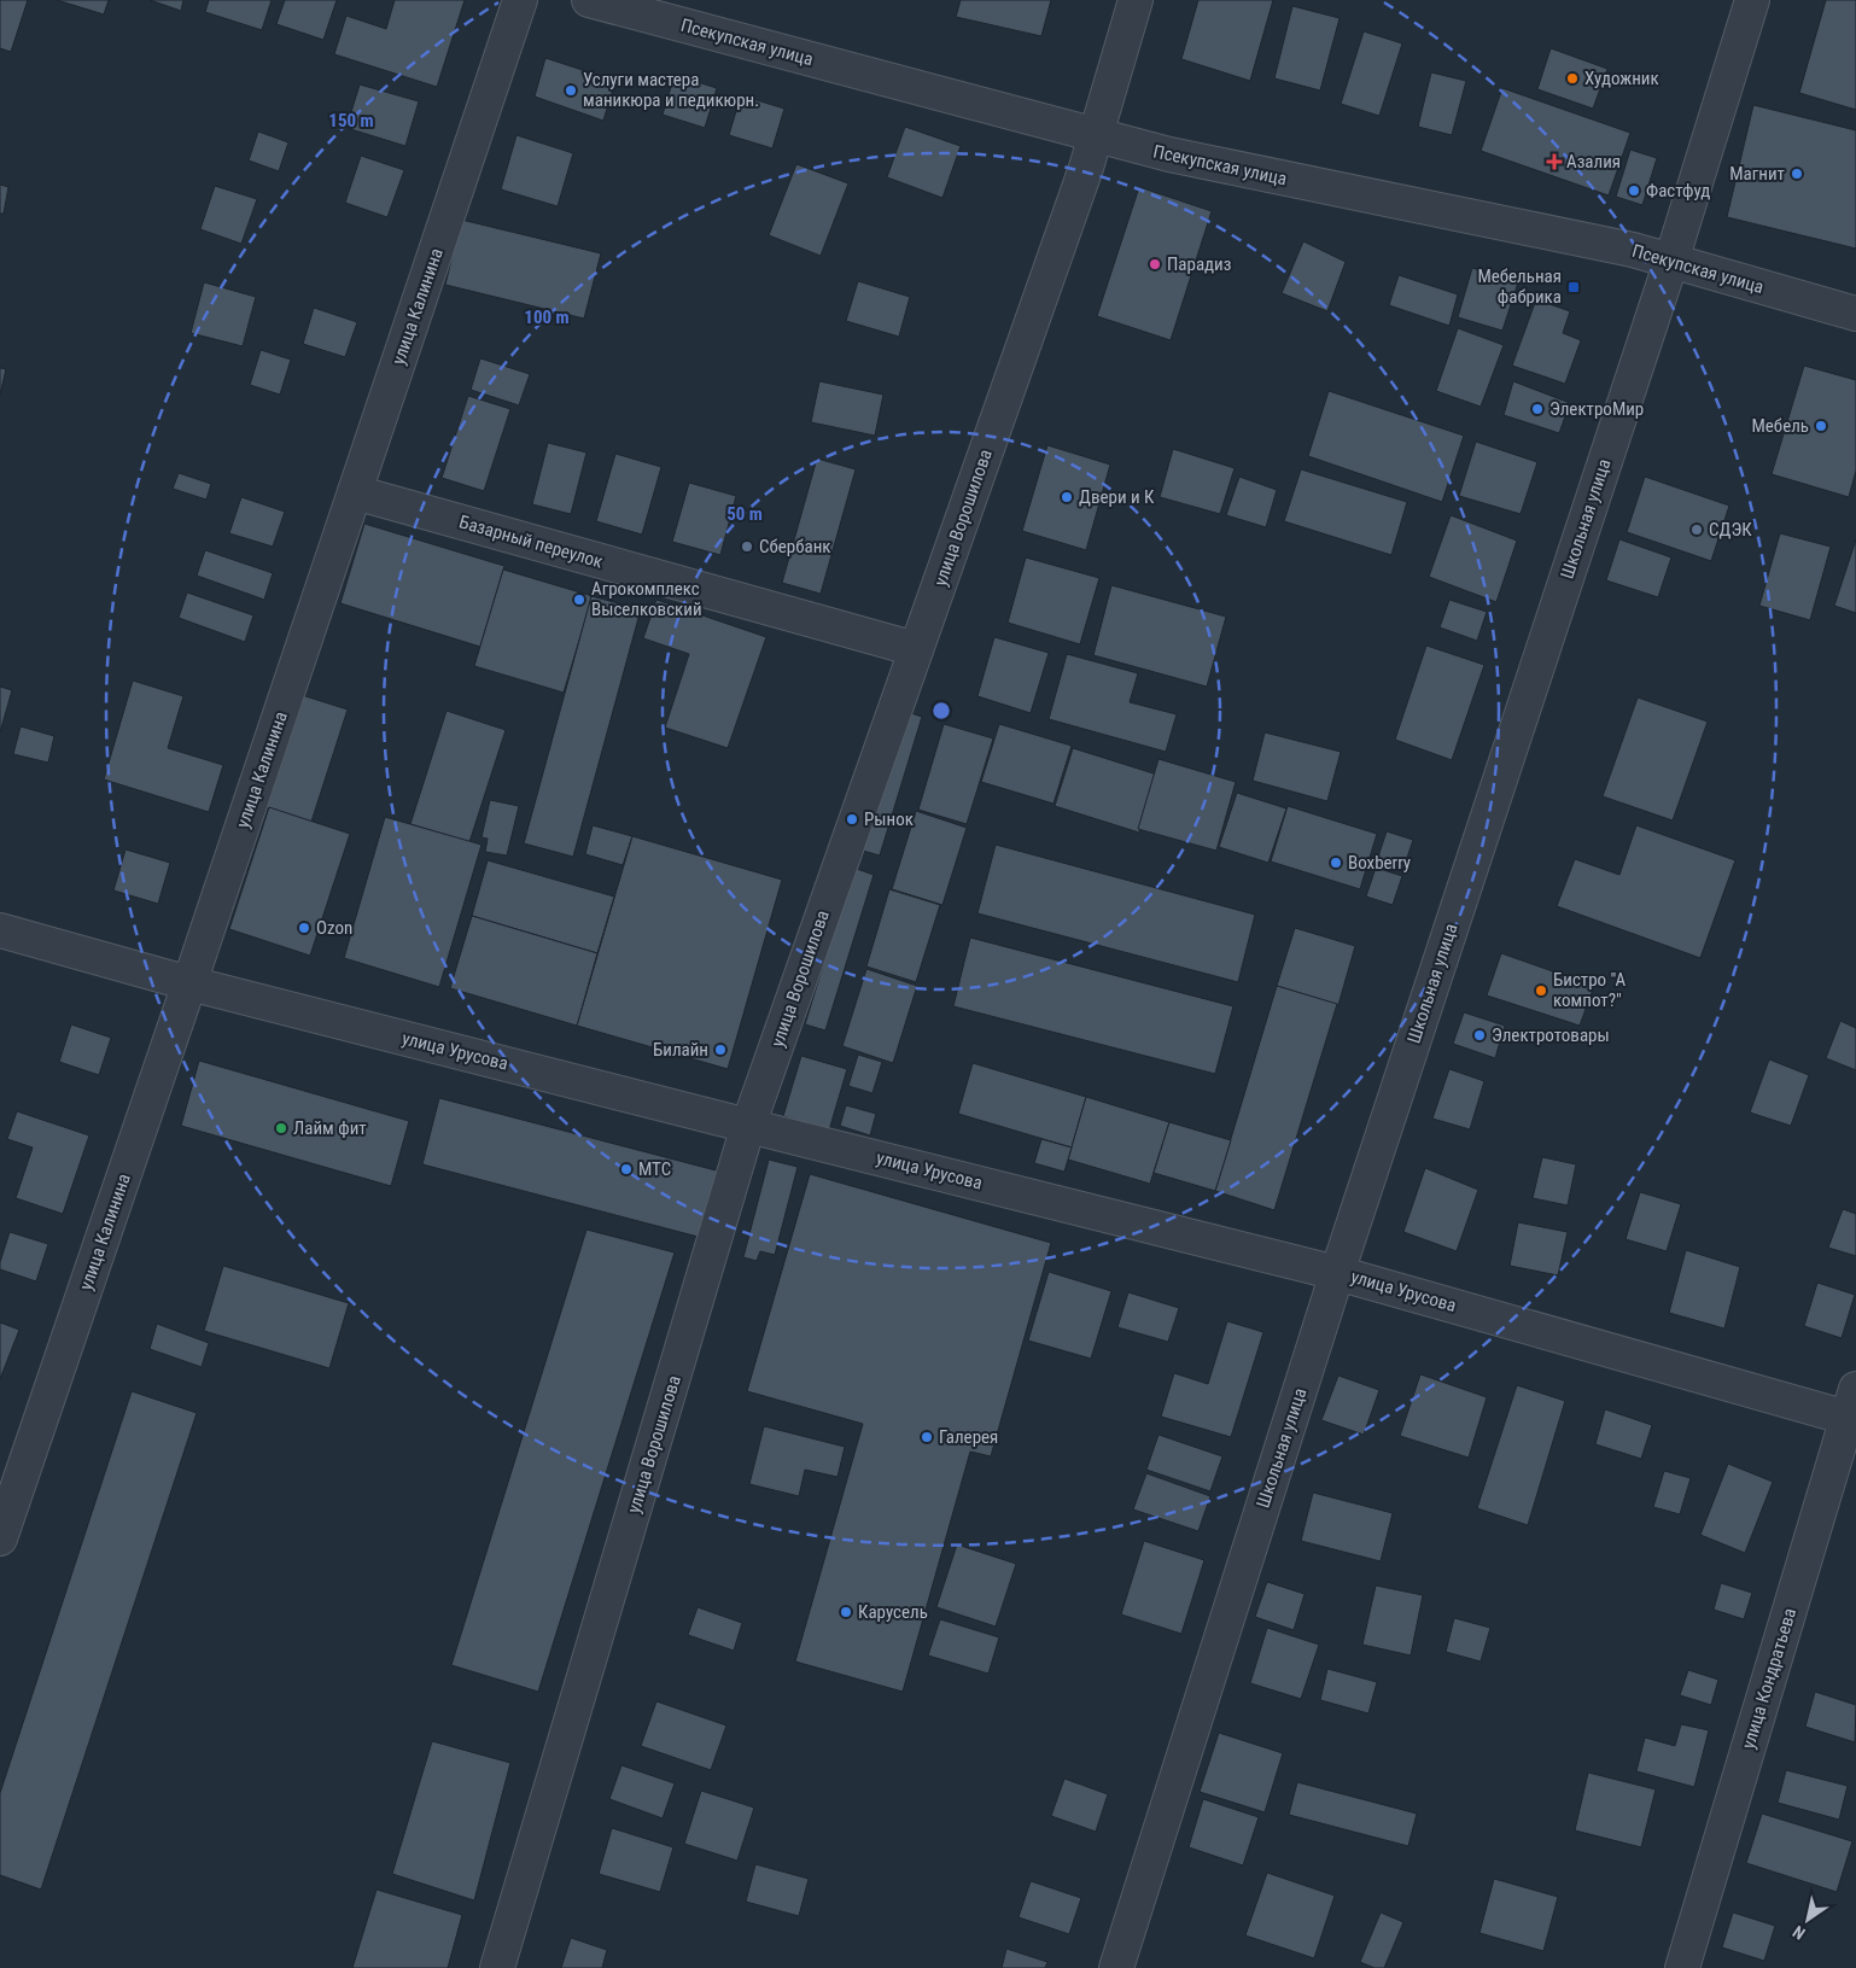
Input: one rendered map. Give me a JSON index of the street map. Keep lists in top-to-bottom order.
{
  "streets": {
    "street": [
      "Псекупская улица",
      "улица Калинина",
      "улица Ворошилова",
      "Школьная улица",
      "Базарный переулок",
      "улица Урусова",
      "улица Кондратьева"
    ]
  },
  "crossings": [
    ["Псекупская улица", "улица Ворошилова"],
    ["Псекупская улица", "Школьная улица"],
    ["улица Калинина", "Базарный переулок"],
    ["улица Калинина", "улица Урусова"],
    ["улица Ворошилова", "Базарный переулок"],
    ["улица Ворошилова", "улица Урусова"],
    ["Школьная улица", "улица Урусова"],
    ["улица Урусова", "улица Кондратьева"]
  ],
  "places": {
    "other": [
      "Художник",
      "Услуги мастера маникюра и педикюрн.",
      "Магнит",
      "Фастфуд",
      "Парадиз",
      "ЭлектроМир",
      "Мебель",
      "Двери и К",
      "СДЭК",
      "Сбербанк",
      "Агрокомплекс Выселковский",
      "Рынок",
      "Boxberry",
      "Ozon",
      "Бистро \"А компот?\"",
      "Электротовары",
      "Билайн",
      "Лайм фит",
      "МТС",
      "Галерея",
      "Карусель"
    ],
    "health": ["Азалия"],
    "transit": ["Мебельная фабрика"]
  },
  "north": "bottom left",
  "rings": ["150 m", "100 m", "50 m"]
}
